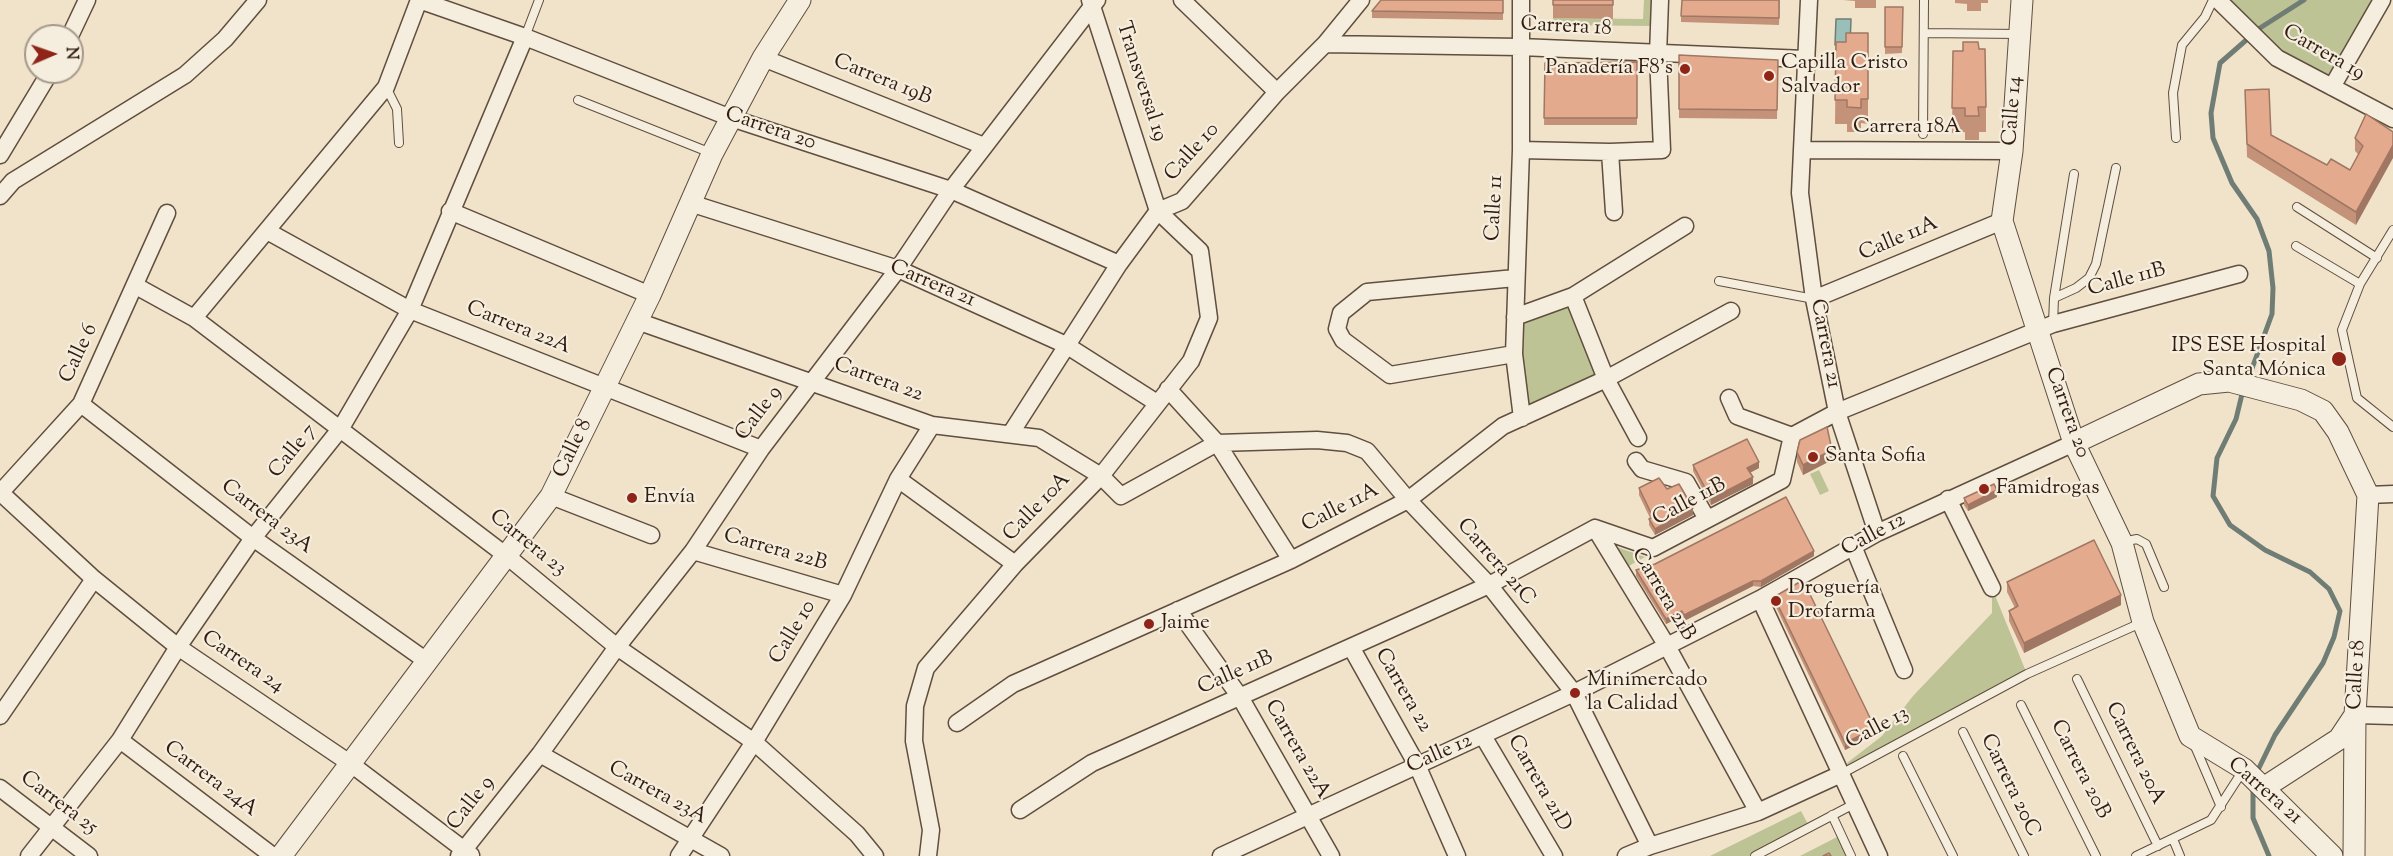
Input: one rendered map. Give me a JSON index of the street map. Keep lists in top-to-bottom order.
{
  "streets": {
    "street": [
      "Carrera 18",
      "Carrera 19",
      "Carrera 19B",
      "Transversal 19",
      "Calle 14",
      "Carrera 18A",
      "Carrera 20",
      "Calle 10",
      "Calle 11",
      "Calle 11A",
      "Calle 11B",
      "Carrera 21",
      "Carrera 22A",
      "Calle 6",
      "Carrera 22",
      "Calle 9",
      "Calle 8",
      "Calle 7",
      "Calle 10A",
      "Carrera 23A",
      "Calle 12",
      "Carrera 23",
      "Carrera 22B",
      "Carrera 21C",
      "Carrera 21B",
      "Carrera 24",
      "Calle 18",
      "Calle 13",
      "Carrera 24A",
      "Carrera 21D",
      "Carrera 25"
    ],
    "lane": ["Carrera 20A", "Carrera 20B", "Carrera 20C"]
  },
  "crossings": [
    ["Carrera 18", "Calle 10"],
    ["Carrera 18", "Calle 11"],
    ["Carrera 19B", "Calle 9"],
    ["Carrera 19B", "Calle 8"],
    ["Transversal 19", "Calle 10"],
    ["Transversal 19", "Calle 9"],
    ["Transversal 19", "Calle 10A"],
    ["Calle 14", "Carrera 18A"],
    ["Calle 14", "Carrera 20"],
    ["Calle 14", "Calle 11A"],
    ["Carrera 18A", "Carrera 21"],
    ["Carrera 20", "Calle 10"],
    ["Carrera 20", "Calle 11A"],
    ["Carrera 20", "Calle 11B"],
    ["Carrera 20", "Carrera 21"],
    ["Carrera 20", "Calle 9"],
    ["Carrera 20", "Calle 8"],
    ["Carrera 20", "Calle 7"],
    ["Carrera 20", "Calle 12"],
    ["Carrera 20", "Calle 13"],
    ["Calle 10", "Carrera 21"],
    ["Calle 10", "Carrera 22"],
    ["Calle 10", "Calle 10A"],
    ["Calle 10", "Carrera 23A"],
    ["Calle 10", "Carrera 23"],
    ["Calle 10", "Carrera 22B"],
    ["Calle 11", "Calle 11A"],
    ["Calle 11A", "Carrera 21"],
    ["Calle 11A", "Carrera 22A"],
    ["Calle 11A", "Carrera 21C"],
    ["Calle 11B", "Carrera 21"],
    ["Calle 11B", "Carrera 22A"],
    ["Calle 11B", "Carrera 22"],
    ["Calle 11B", "Carrera 21C"],
    ["Calle 11B", "Carrera 21B"],
    ["Carrera 21", "Calle 9"],
    ["Carrera 21", "Calle 8"],
    ["Carrera 21", "Calle 10A"],
    ["Carrera 21", "Calle 12"],
    ["Carrera 22A", "Calle 9"],
    ["Carrera 22A", "Calle 8"],
    ["Carrera 22A", "Calle 7"],
    ["Carrera 22A", "Calle 12"],
    ["Calle 6", "Carrera 23A"],
    ["Calle 6", "Carrera 23"],
    ["Calle 6", "Carrera 24"],
    ["Carrera 22", "Calle 9"],
    ["Carrera 22", "Calle 8"],
    ["Carrera 22", "Calle 10A"],
    ["Carrera 22", "Calle 12"],
    ["Calle 9", "Carrera 23A"],
    ["Calle 9", "Carrera 23"],
    ["Calle 9", "Carrera 22B"],
    ["Calle 9", "Carrera 24"],
    ["Calle 8", "Carrera 23A"],
    ["Calle 8", "Carrera 23"],
    ["Calle 8", "Carrera 24"],
    ["Calle 7", "Carrera 23A"],
    ["Calle 7", "Carrera 23"],
    ["Calle 7", "Carrera 24"],
    ["Calle 7", "Carrera 24A"],
    ["Calle 7", "Carrera 25"],
    ["Calle 12", "Carrera 21C"],
    ["Calle 12", "Carrera 21B"],
    ["Calle 12", "Calle 18"],
    ["Calle 12", "Carrera 21D"],
    ["Carrera 21C", "Calle 13"],
    ["Carrera 21B", "Calle 13"]
  ],
  "places": [
    "Panadería F8's",
    "Capilla Cristo Salvador",
    "IPS ESE Hospital Santa Mónica",
    "Santa Sofia",
    "Famidrogas",
    "Envía",
    "Droguería Drofarma",
    "Jaime",
    "Minimercado la Calidad"
  ],
  "north": "right"
}
